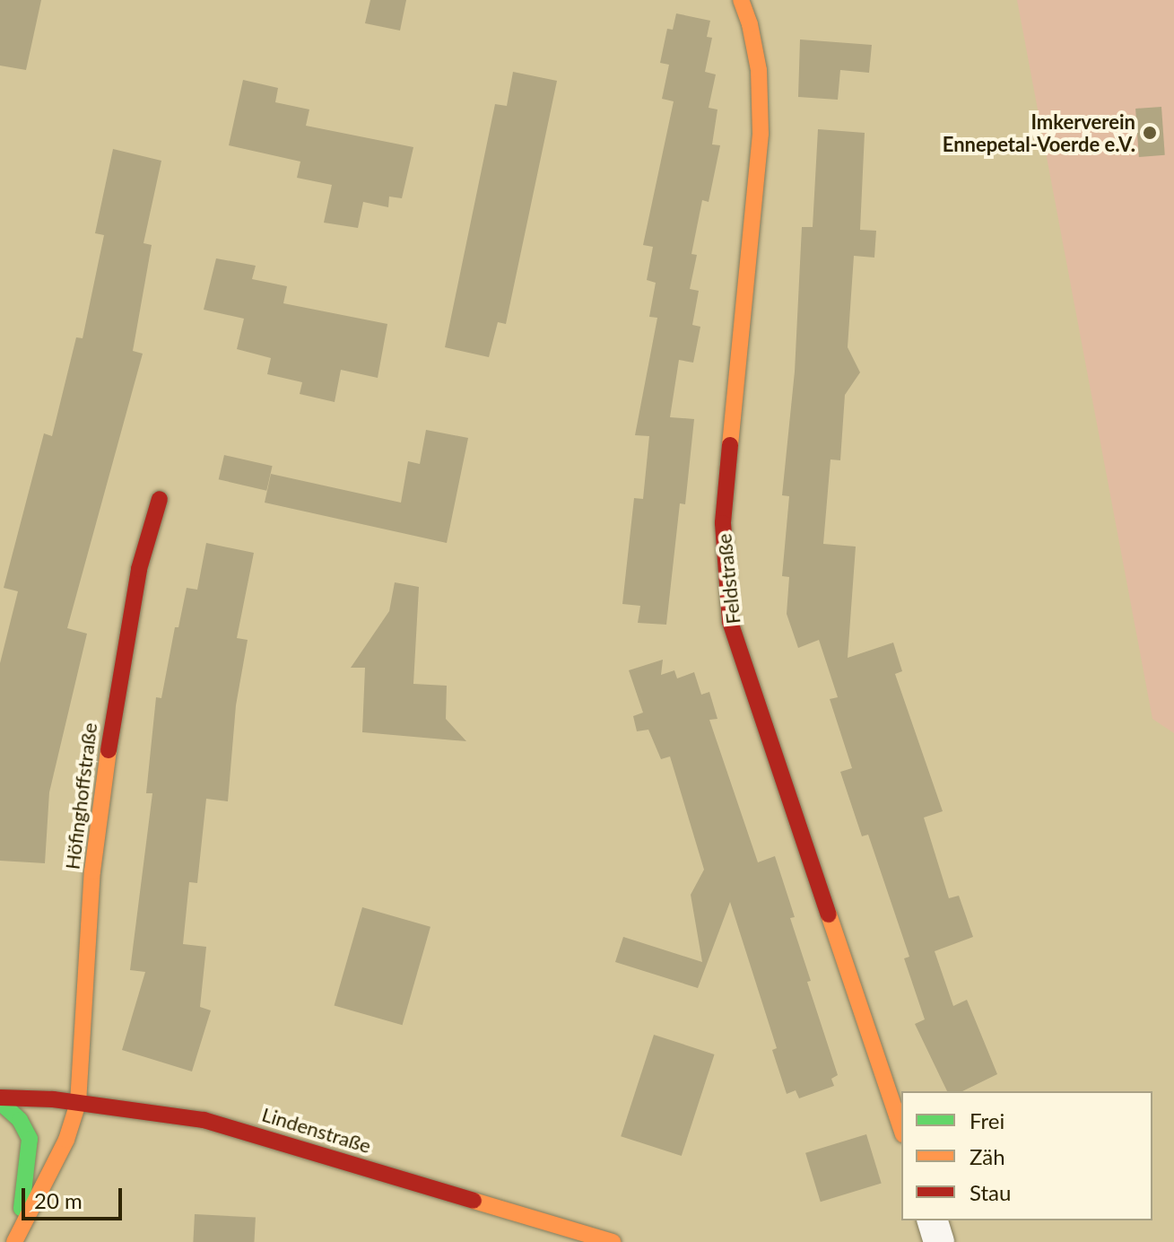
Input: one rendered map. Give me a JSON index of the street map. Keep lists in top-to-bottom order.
{
  "streets": {
    "street": ["Feldstraße", "Höfinghoffstraße", "Lindenstraße"]
  },
  "crossings": [
    ["Höfinghoffstraße", "Lindenstraße"]
  ],
  "places": ["Imkerverein Ennepetal-Voerde e.V."],
  "legend": ["Frei", "Zäh", "Stau"],
  "scale_bar": "20 m"
}
